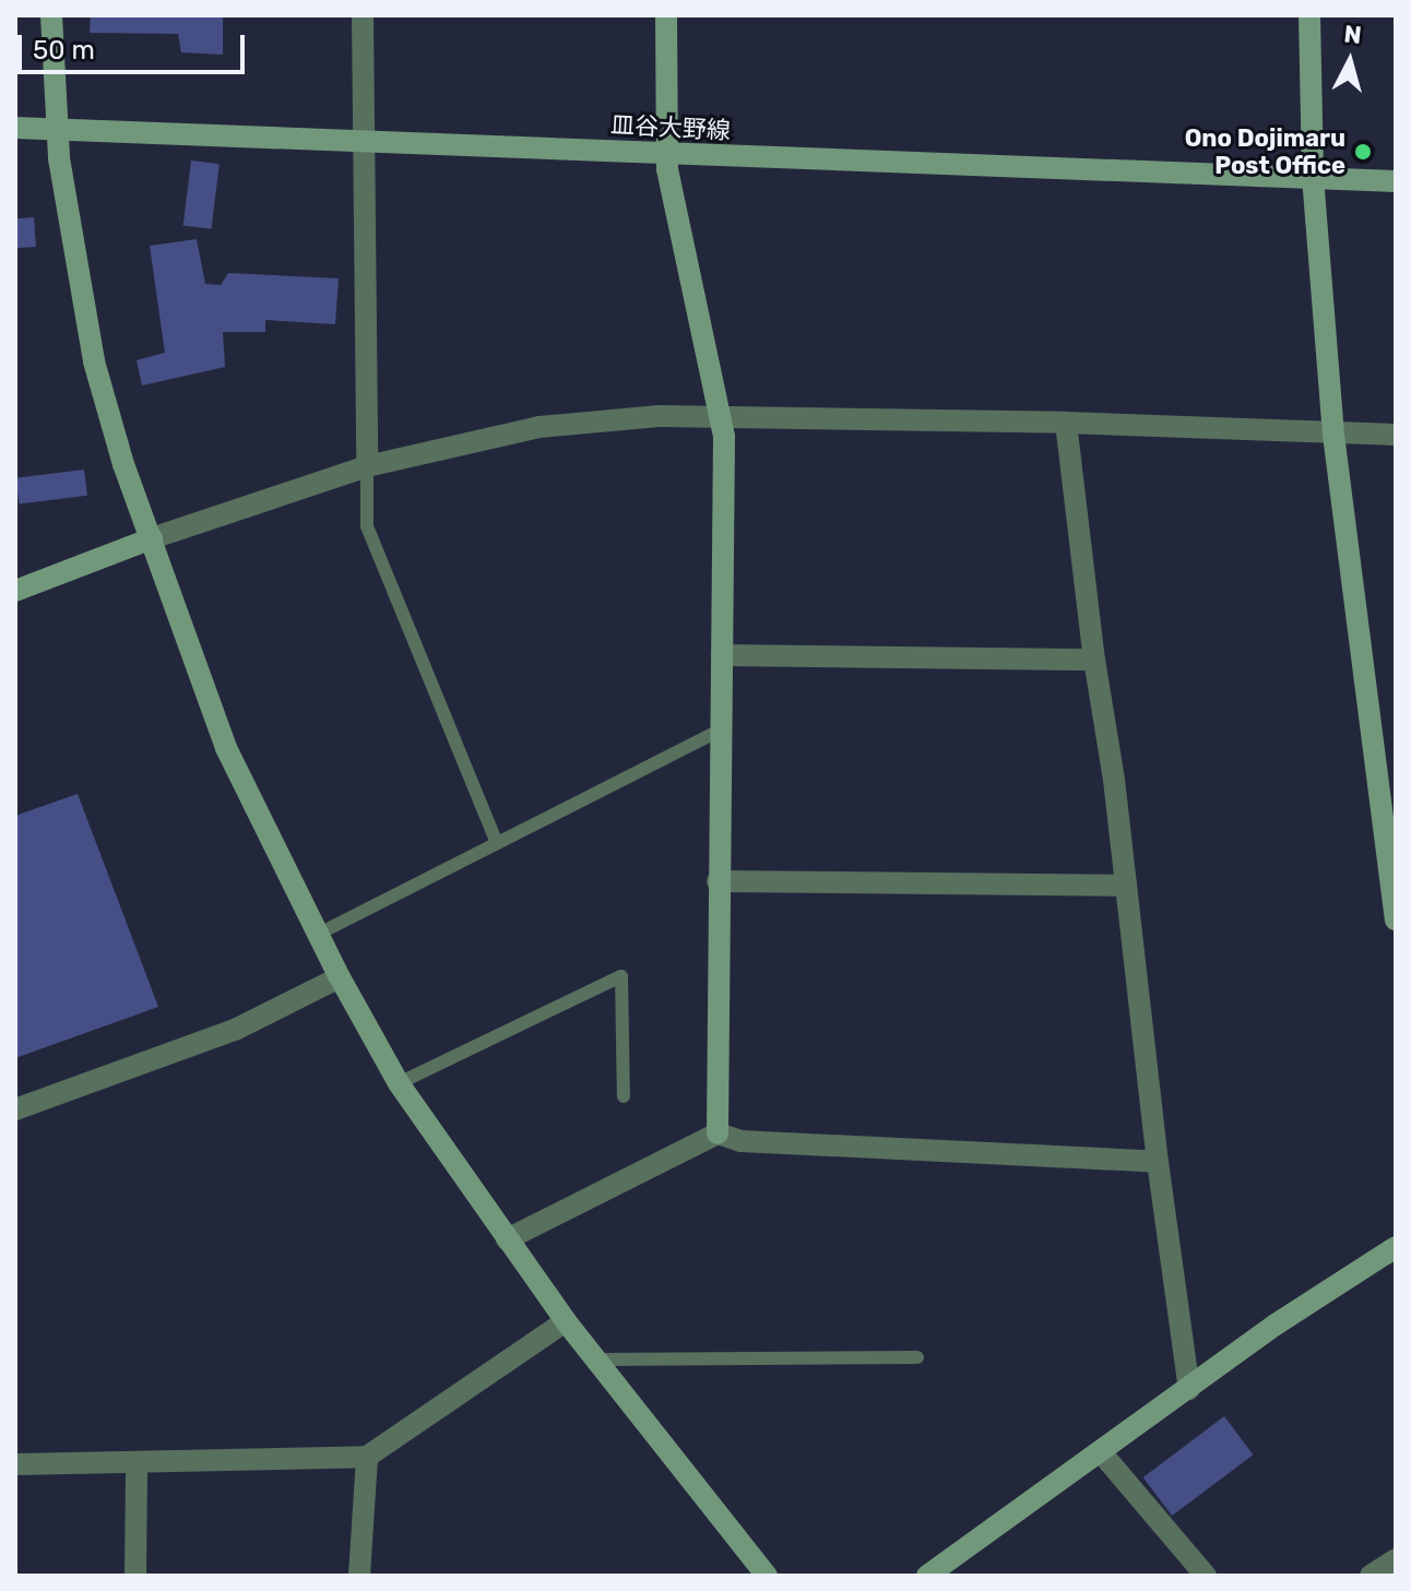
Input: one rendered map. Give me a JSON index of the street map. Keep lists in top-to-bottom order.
{
  "streets": {
    "street": ["皿谷大野線"]
  },
  "places": ["Ono Dojimaru Post Office"],
  "scale_bar": "50 m",
  "north": "top"
}
